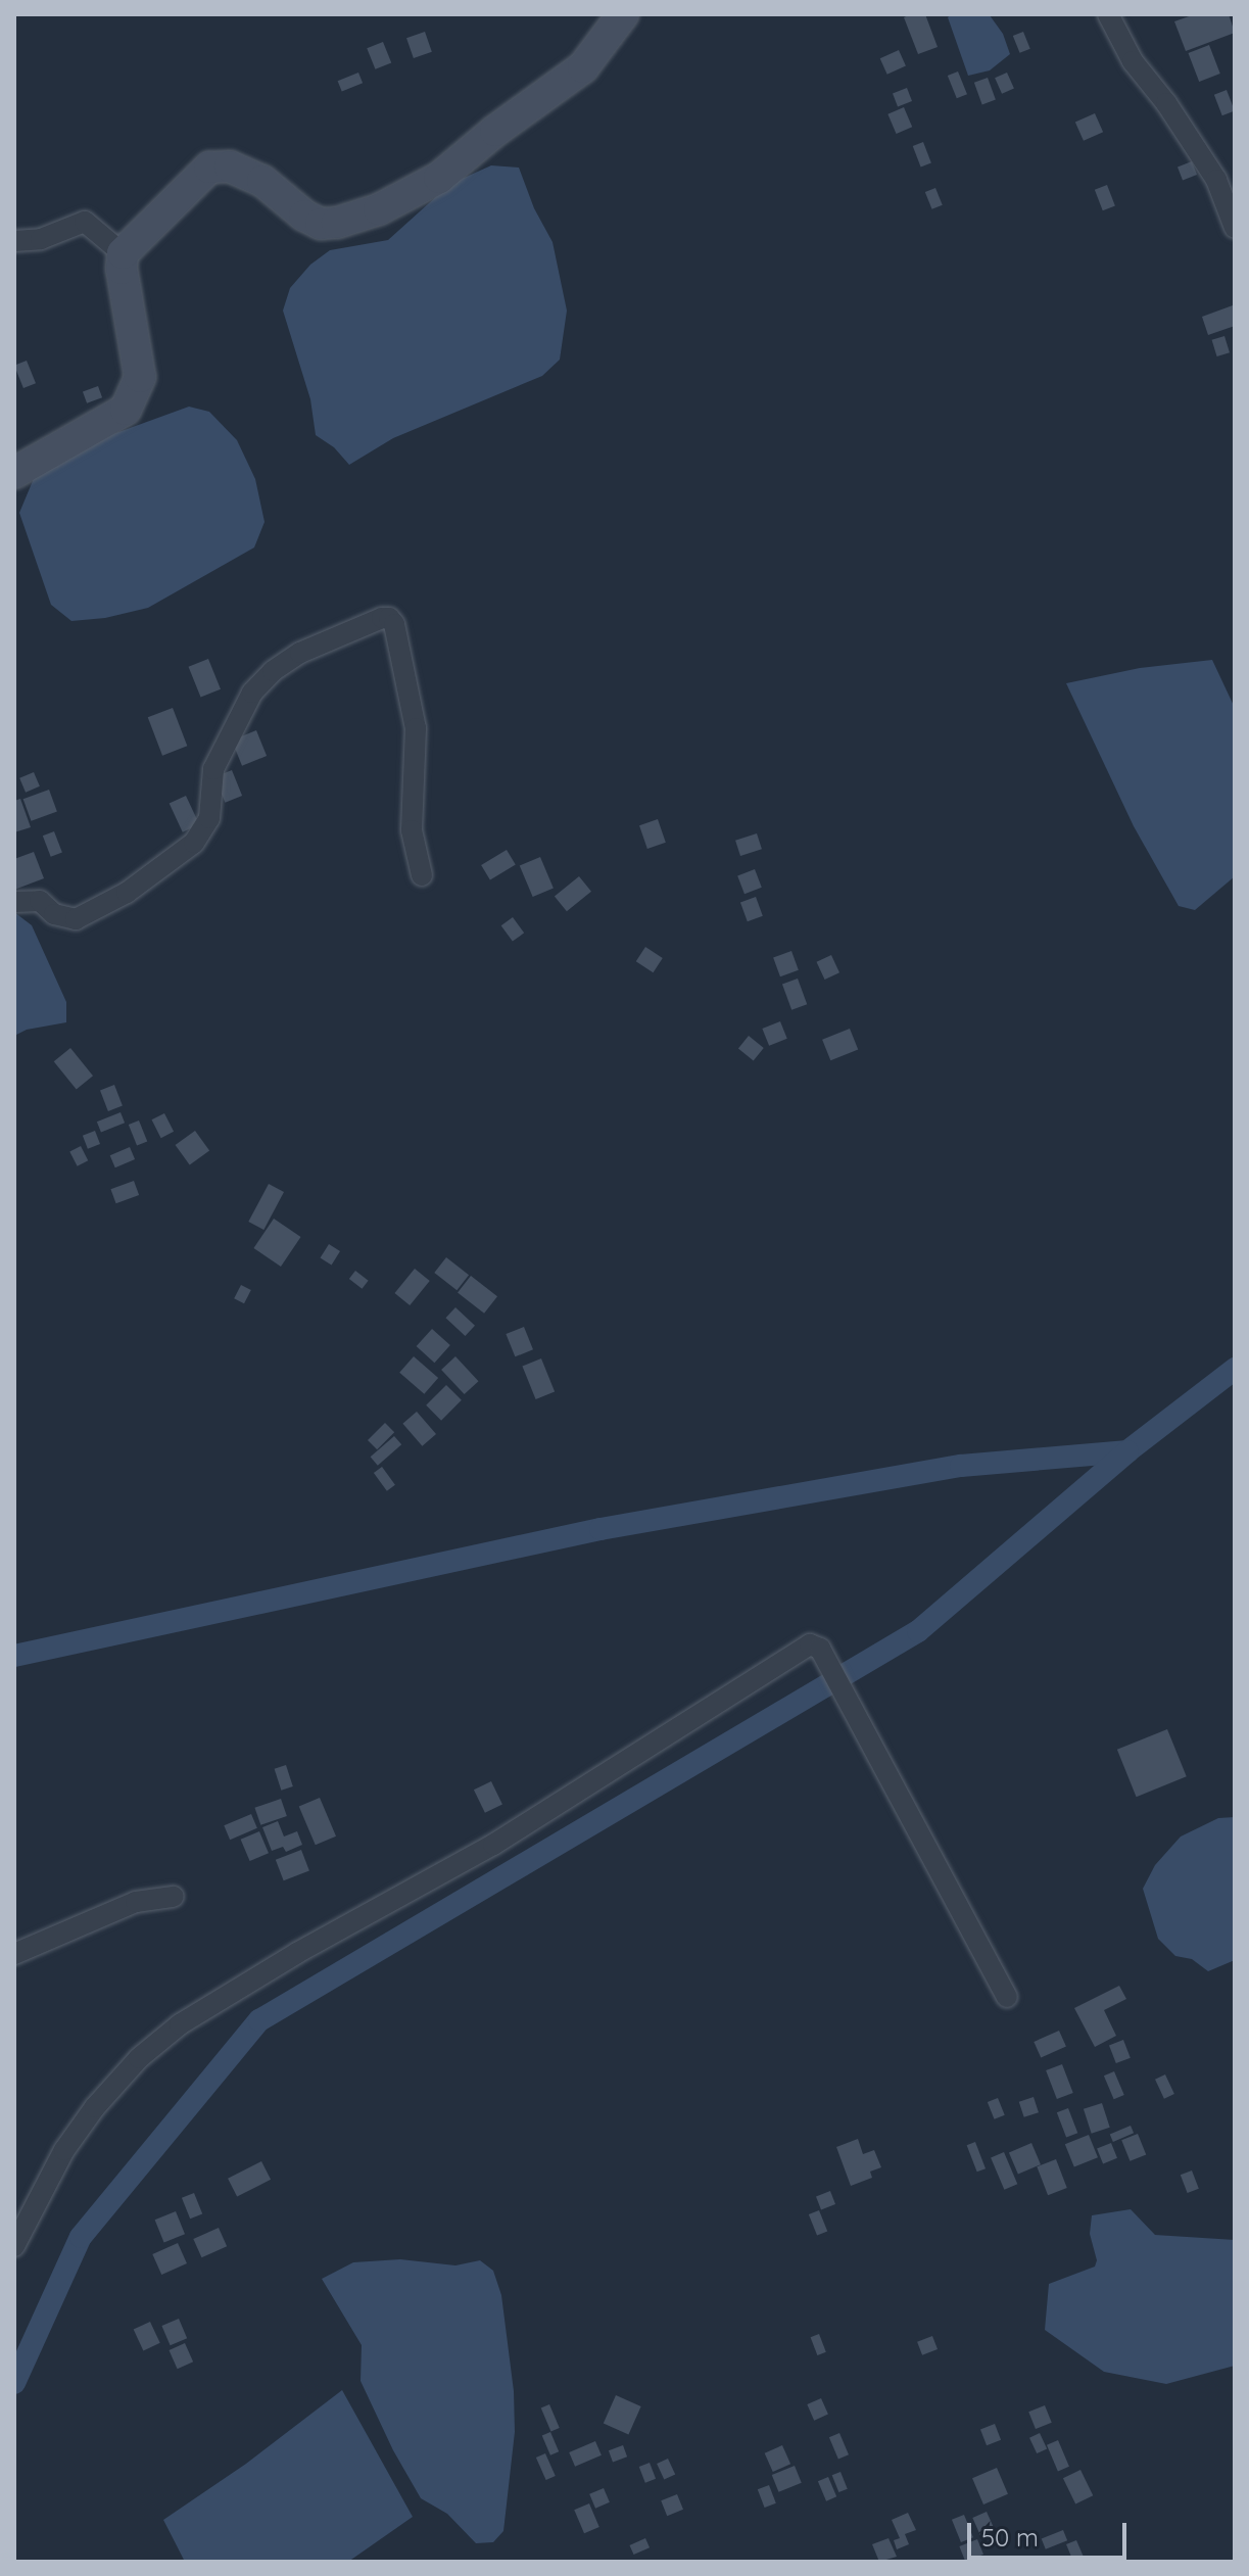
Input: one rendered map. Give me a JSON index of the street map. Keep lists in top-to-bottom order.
{
  "scale_bar": "50 m"
}
